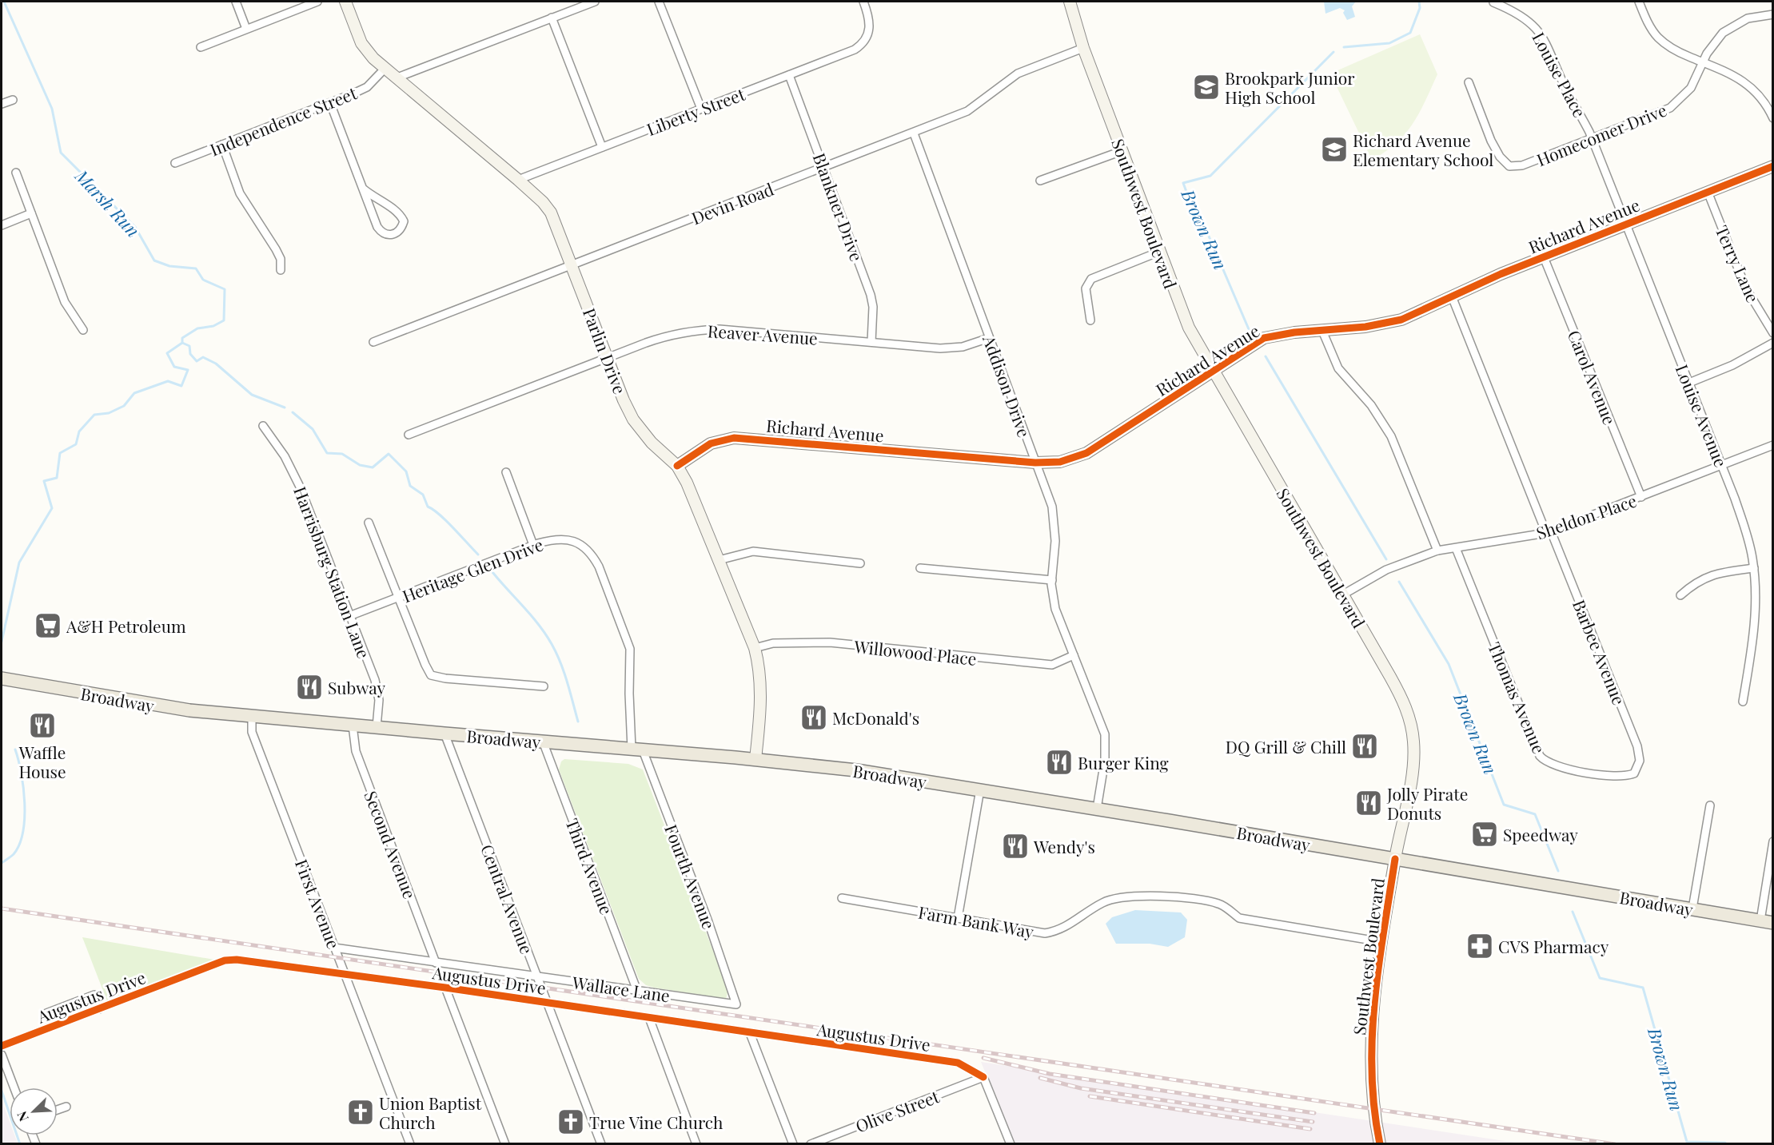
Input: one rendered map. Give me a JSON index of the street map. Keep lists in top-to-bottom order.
{
  "streets": {
    "main road": ["Broadway"],
    "street": [
      "Louise Place",
      "Liberty Street",
      "Independence Street",
      "Homecomer Drive",
      "Devin Road",
      "Blankner Drive",
      "Southwest Boulevard",
      "Richard Avenue",
      "Terry Lane",
      "Reaver Avenue",
      "Parlin Drive",
      "Carol Avenue",
      "Addison Drive",
      "Louise Avenue",
      "Sheldon Place",
      "Heritage Glen Drive",
      "Harrisburg Station Lane",
      "Willowood Place",
      "Barbee Avenue",
      "Thomas Avenue",
      "Second Avenue",
      "Third Avenue",
      "Fourth Avenue",
      "Central Avenue",
      "First Avenue",
      "Farm Bank Way",
      "Augustus Drive",
      "Wallace Lane",
      "Olive Street"
    ]
  },
  "crossings": [
    ["Louise Place", "Homecomer Drive"],
    ["Louise Place", "Louise Avenue"],
    ["Liberty Street", "Blankner Drive"],
    ["Liberty Street", "Parlin Drive"],
    ["Independence Street", "Parlin Drive"],
    ["Homecomer Drive", "Louise Avenue"],
    ["Devin Road", "Blankner Drive"],
    ["Devin Road", "Southwest Boulevard"],
    ["Devin Road", "Parlin Drive"],
    ["Devin Road", "Addison Drive"],
    ["Blankner Drive", "Reaver Avenue"],
    ["Southwest Boulevard", "Richard Avenue"],
    ["Southwest Boulevard", "Sheldon Place"],
    ["Southwest Boulevard", "Broadway"],
    ["Southwest Boulevard", "Farm Bank Way"],
    ["Richard Avenue", "Terry Lane"],
    ["Richard Avenue", "Parlin Drive"],
    ["Richard Avenue", "Carol Avenue"],
    ["Richard Avenue", "Addison Drive"],
    ["Richard Avenue", "Louise Avenue"],
    ["Richard Avenue", "Barbee Avenue"],
    ["Reaver Avenue", "Parlin Drive"],
    ["Reaver Avenue", "Addison Drive"],
    ["Parlin Drive", "Willowood Place"],
    ["Parlin Drive", "Broadway"],
    ["Carol Avenue", "Sheldon Place"],
    ["Addison Drive", "Willowood Place"],
    ["Addison Drive", "Broadway"],
    ["Louise Avenue", "Sheldon Place"],
    ["Sheldon Place", "Barbee Avenue"],
    ["Sheldon Place", "Thomas Avenue"],
    ["Heritage Glen Drive", "Harrisburg Station Lane"],
    ["Heritage Glen Drive", "Broadway"],
    ["Heritage Glen Drive", "Fourth Avenue"],
    ["Harrisburg Station Lane", "Broadway"],
    ["Barbee Avenue", "Thomas Avenue"],
    ["Broadway", "Second Avenue"],
    ["Broadway", "Third Avenue"],
    ["Broadway", "Fourth Avenue"],
    ["Broadway", "Central Avenue"],
    ["Broadway", "First Avenue"],
    ["Second Avenue", "Wallace Lane"],
    ["Third Avenue", "Wallace Lane"],
    ["Fourth Avenue", "Wallace Lane"],
    ["Central Avenue", "Augustus Drive"],
    ["Central Avenue", "Wallace Lane"],
    ["First Avenue", "Augustus Drive"],
    ["First Avenue", "Wallace Lane"],
    ["Augustus Drive", "Olive Street"]
  ],
  "water": ["Marsh Run", "Brown Run"],
  "places": {
    "school or university": ["Brookpark Junior High School", "Richard Avenue Elementary School"],
    "supermarket": ["A&H Petroleum", "Speedway"],
    "restaurant": [
      "Subway",
      "McDonald's",
      "Waffle House",
      "DQ Grill & Chill",
      "Burger King",
      "Jolly Pirate Donuts",
      "Wendy's"
    ],
    "pharmacy": ["CVS Pharmacy"],
    "church": ["Union Baptist Church", "True Vine Church"]
  },
  "north": "bottom left"
}
